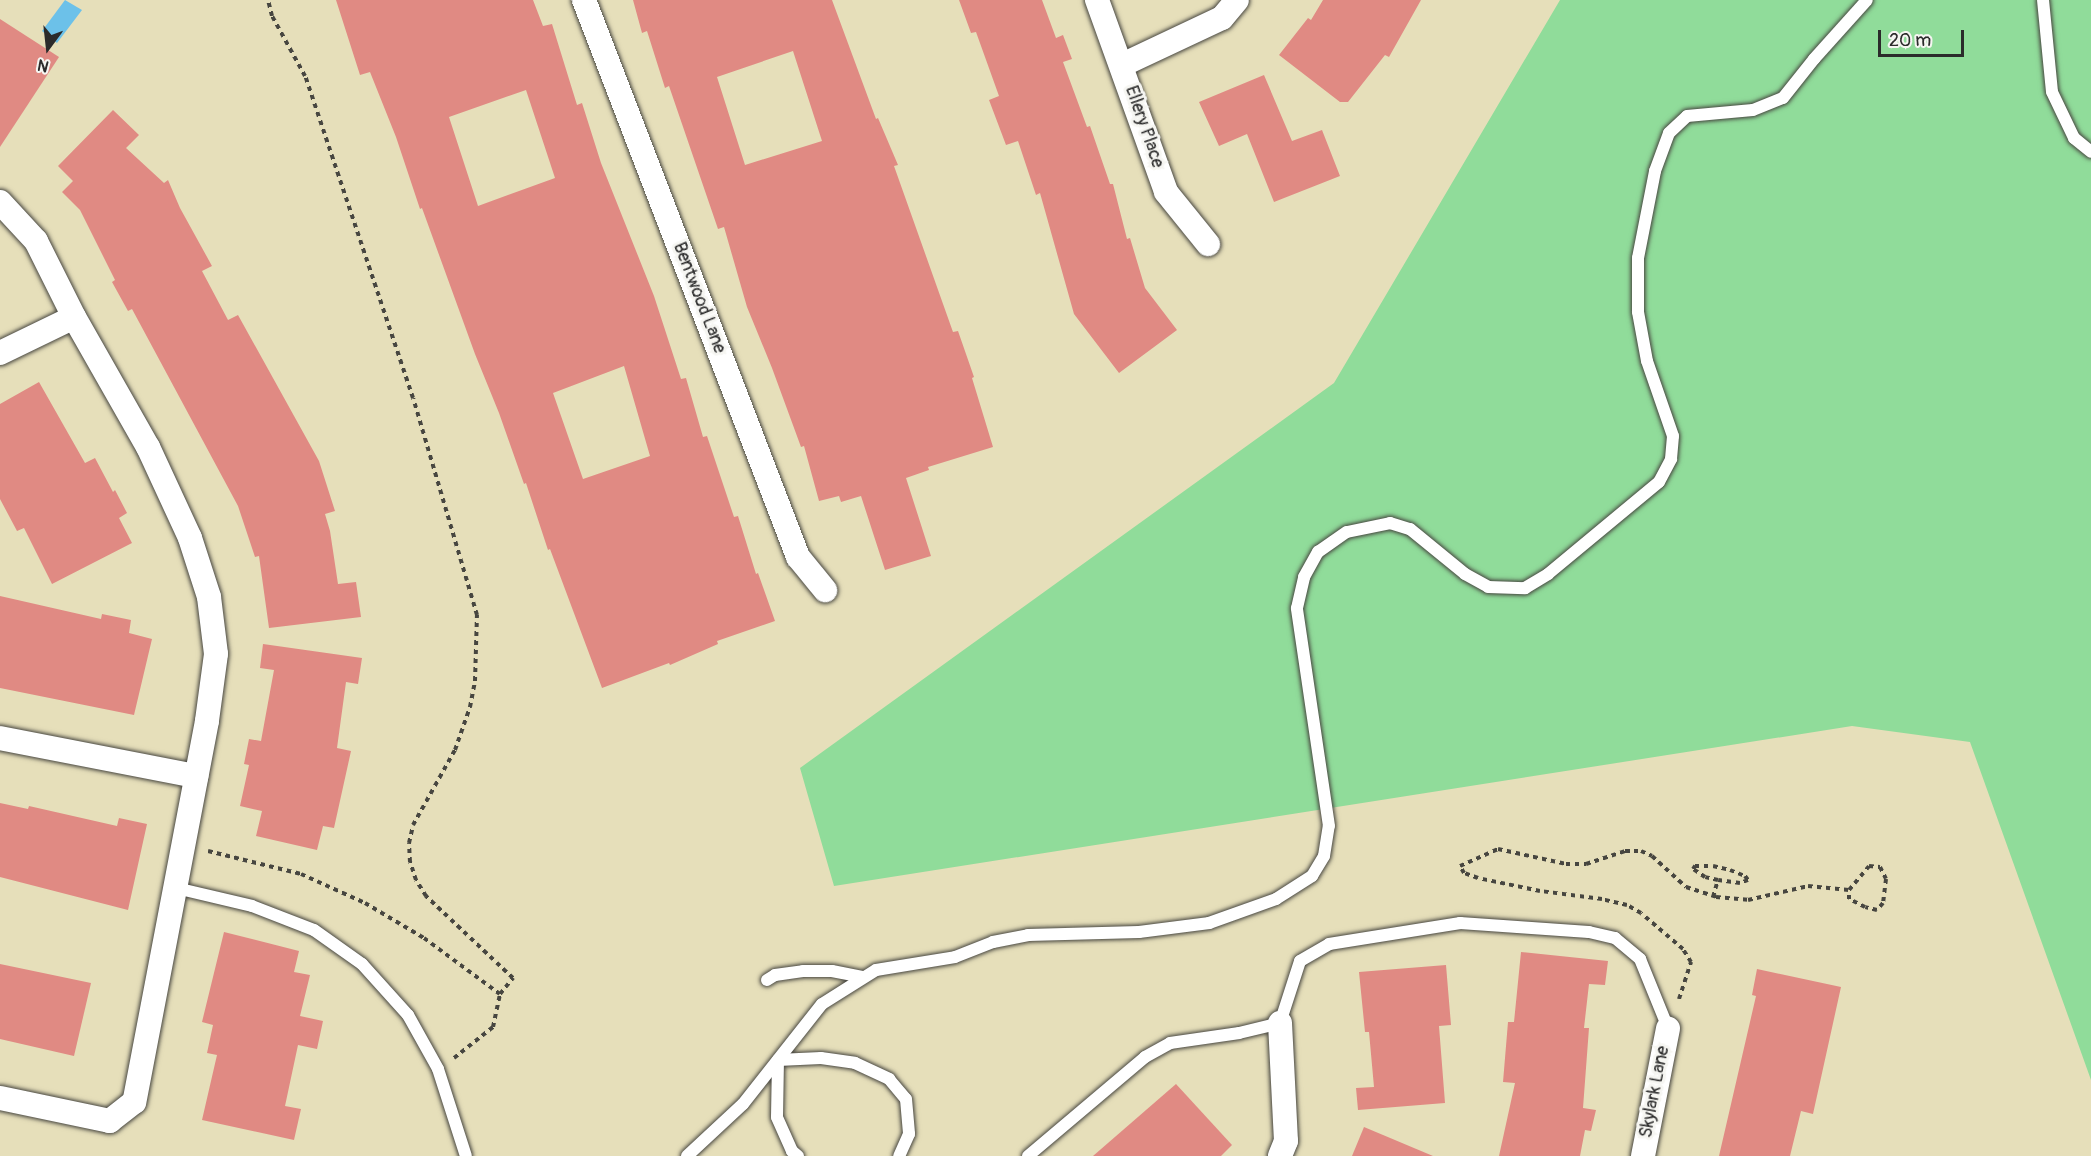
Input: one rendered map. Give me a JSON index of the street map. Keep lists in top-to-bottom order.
{
  "streets": {
    "street": ["Ellery Place", "Bentwood Lane", "Skylark Lane"]
  },
  "scale_bar": "20 m",
  "north": "bottom"
}
